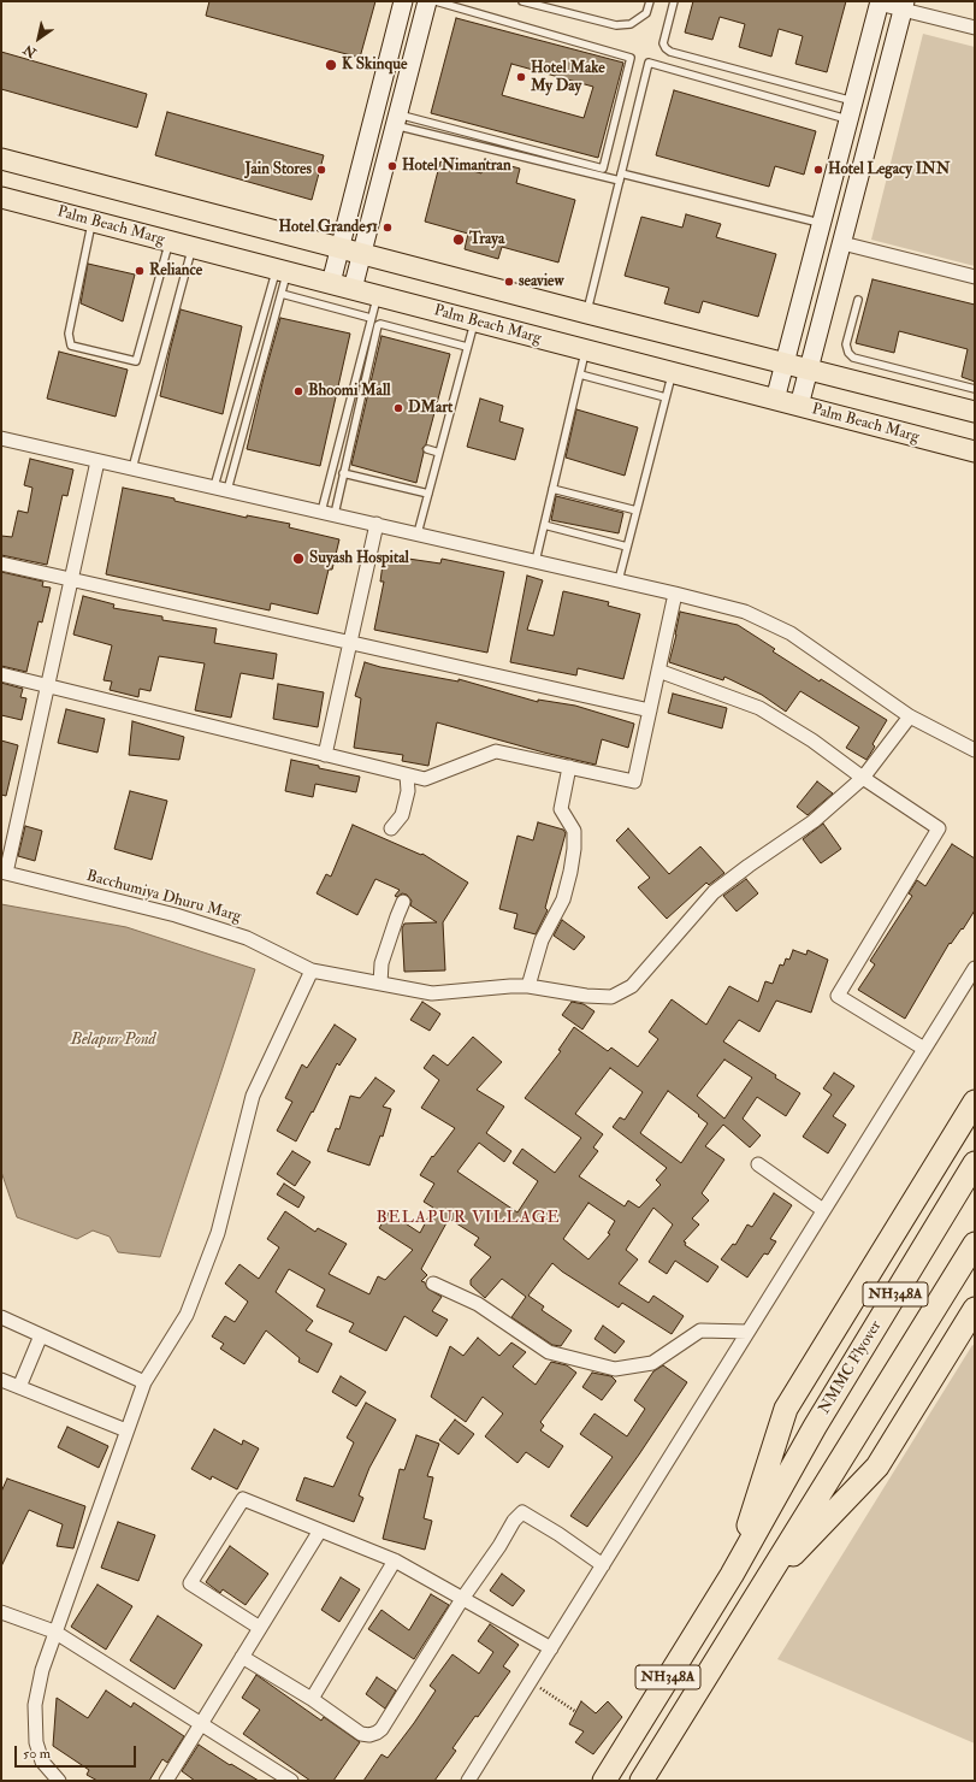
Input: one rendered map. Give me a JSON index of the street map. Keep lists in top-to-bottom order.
{
  "streets": {
    "highway": ["NH348A", "NMMC Flyover"],
    "main road": ["Palm Beach Marg"],
    "street": ["Bacchumiya Dhuru Marg"]
  },
  "crossings": [
    ["NH348A", "NMMC Flyover"]
  ],
  "districts": ["BELAPUR VILLAGE"],
  "water": ["Belapur Pond"],
  "places": [
    "K Skinque",
    "Hotel Make My Day",
    "Hotel Nimantran",
    "Jain Stores",
    "Hotel Legacy INN",
    "Hotel Grande51",
    "Traya",
    "Reliance",
    "seaview",
    "Bhoomi Mall",
    "DMart",
    "Suyash Hospital"
  ],
  "scale_bar": "50 m",
  "north": "bottom left"
}
